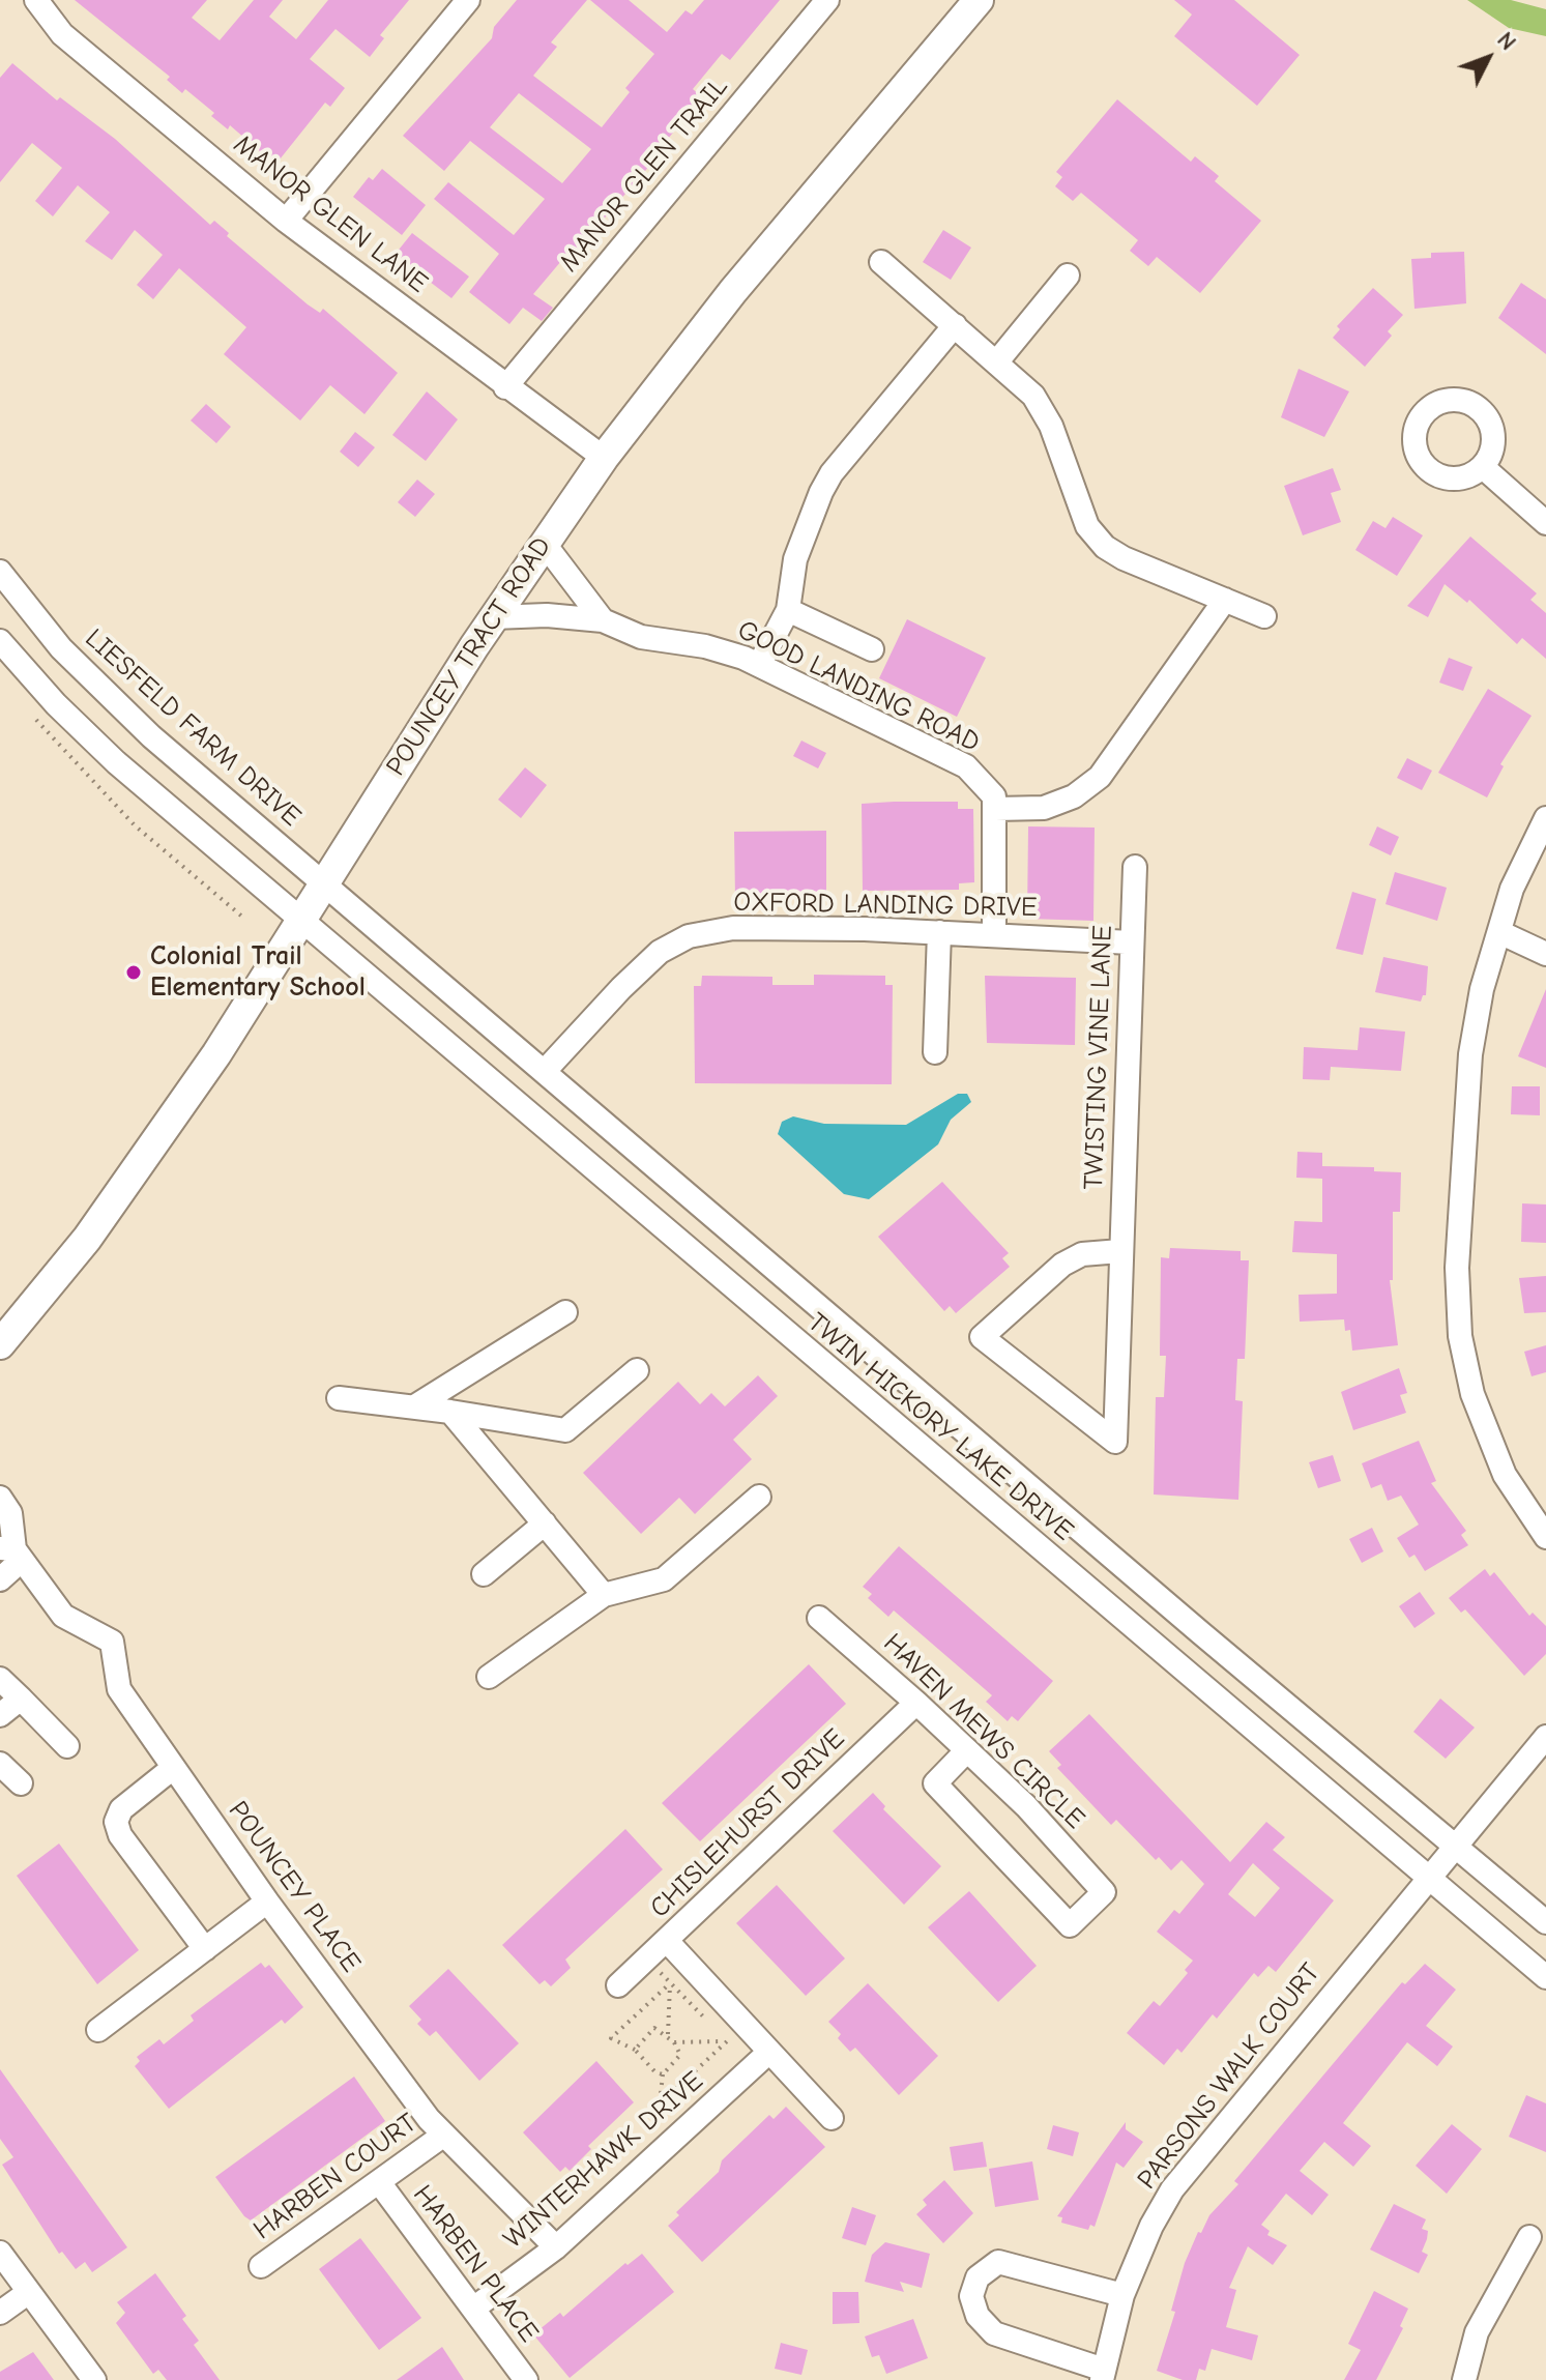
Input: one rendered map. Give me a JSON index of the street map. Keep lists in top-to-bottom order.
{
  "streets": {
    "main road": ["POUNCEY TRACT ROAD"],
    "street": [
      "MANOR GLEN TRAIL",
      "MANOR GLEN LANE",
      "GOOD LANDING ROAD",
      "LIESFELD FARM DRIVE",
      "OXFORD LANDING DRIVE",
      "TWISTING VINE LANE",
      "TWIN HICKORY LAKE DRIVE",
      "HAVEN MEWS CIRCLE",
      "CHISLEHURST DRIVE",
      "POUNCEY PLACE",
      "PARSONS WALK COURT",
      "WINTERHAWK DRIVE",
      "HARBEN COURT",
      "HARBEN PLACE"
    ]
  },
  "crossings": [
    ["MANOR GLEN TRAIL", "MANOR GLEN LANE"],
    ["MANOR GLEN LANE", "POUNCEY TRACT ROAD"],
    ["POUNCEY TRACT ROAD", "LIESFELD FARM DRIVE"],
    ["POUNCEY TRACT ROAD", "TWIN HICKORY LAKE DRIVE"],
    ["LIESFELD FARM DRIVE", "TWIN HICKORY LAKE DRIVE"],
    ["OXFORD LANDING DRIVE", "TWISTING VINE LANE"],
    ["OXFORD LANDING DRIVE", "TWIN HICKORY LAKE DRIVE"],
    ["TWIN HICKORY LAKE DRIVE", "PARSONS WALK COURT"],
    ["HAVEN MEWS CIRCLE", "CHISLEHURST DRIVE"],
    ["POUNCEY PLACE", "WINTERHAWK DRIVE"],
    ["POUNCEY PLACE", "HARBEN COURT"],
    ["WINTERHAWK DRIVE", "HARBEN PLACE"],
    ["HARBEN COURT", "HARBEN PLACE"]
  ],
  "places": ["Colonial Trail Elementary School"],
  "north": "top right"
}
